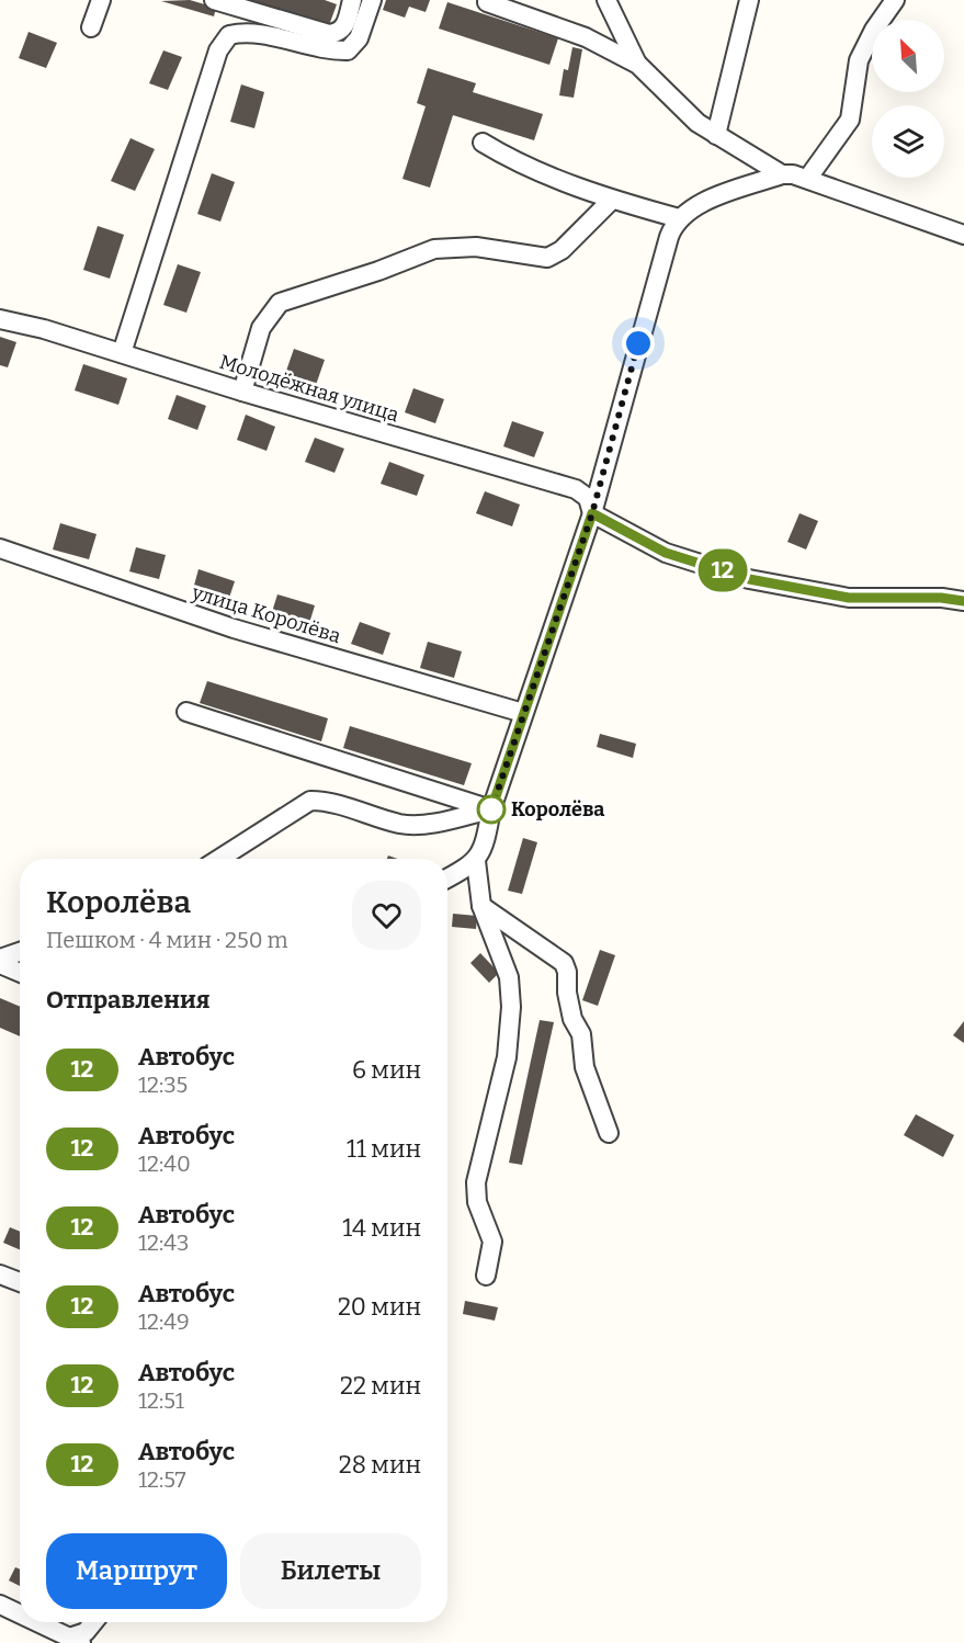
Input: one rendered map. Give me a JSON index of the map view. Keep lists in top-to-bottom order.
{
  "streets": {
    "street": ["Молодёжная улица", "улица Королёва"]
  },
  "places": ["Королёва"],
  "lines": ["bus line 12"],
  "north": "top left",
  "page": {
    "on_map": "12",
    "heading": [
      ["Королёва", "Пешком · 4 мин · 250 m"],
      "Отправления"
    ],
    "list": [
      {
        "mark": "12",
        "name": "Автобус",
        "note": "12:35",
        "value": "6 мин"
      },
      {
        "mark": "12",
        "name": "Автобус",
        "note": "12:40",
        "value": "11 мин"
      },
      {
        "mark": "12",
        "name": "Автобус",
        "note": "12:43",
        "value": "14 мин"
      },
      {
        "mark": "12",
        "name": "Автобус",
        "note": "12:49",
        "value": "20 мин"
      },
      {
        "mark": "12",
        "name": "Автобус",
        "note": "12:51",
        "value": "22 мин"
      },
      {
        "mark": "12",
        "name": "Автобус",
        "note": "12:57",
        "value": "28 мин"
      }
    ],
    "buttons": ["Маршрут", "Билеты"]
  }
}
